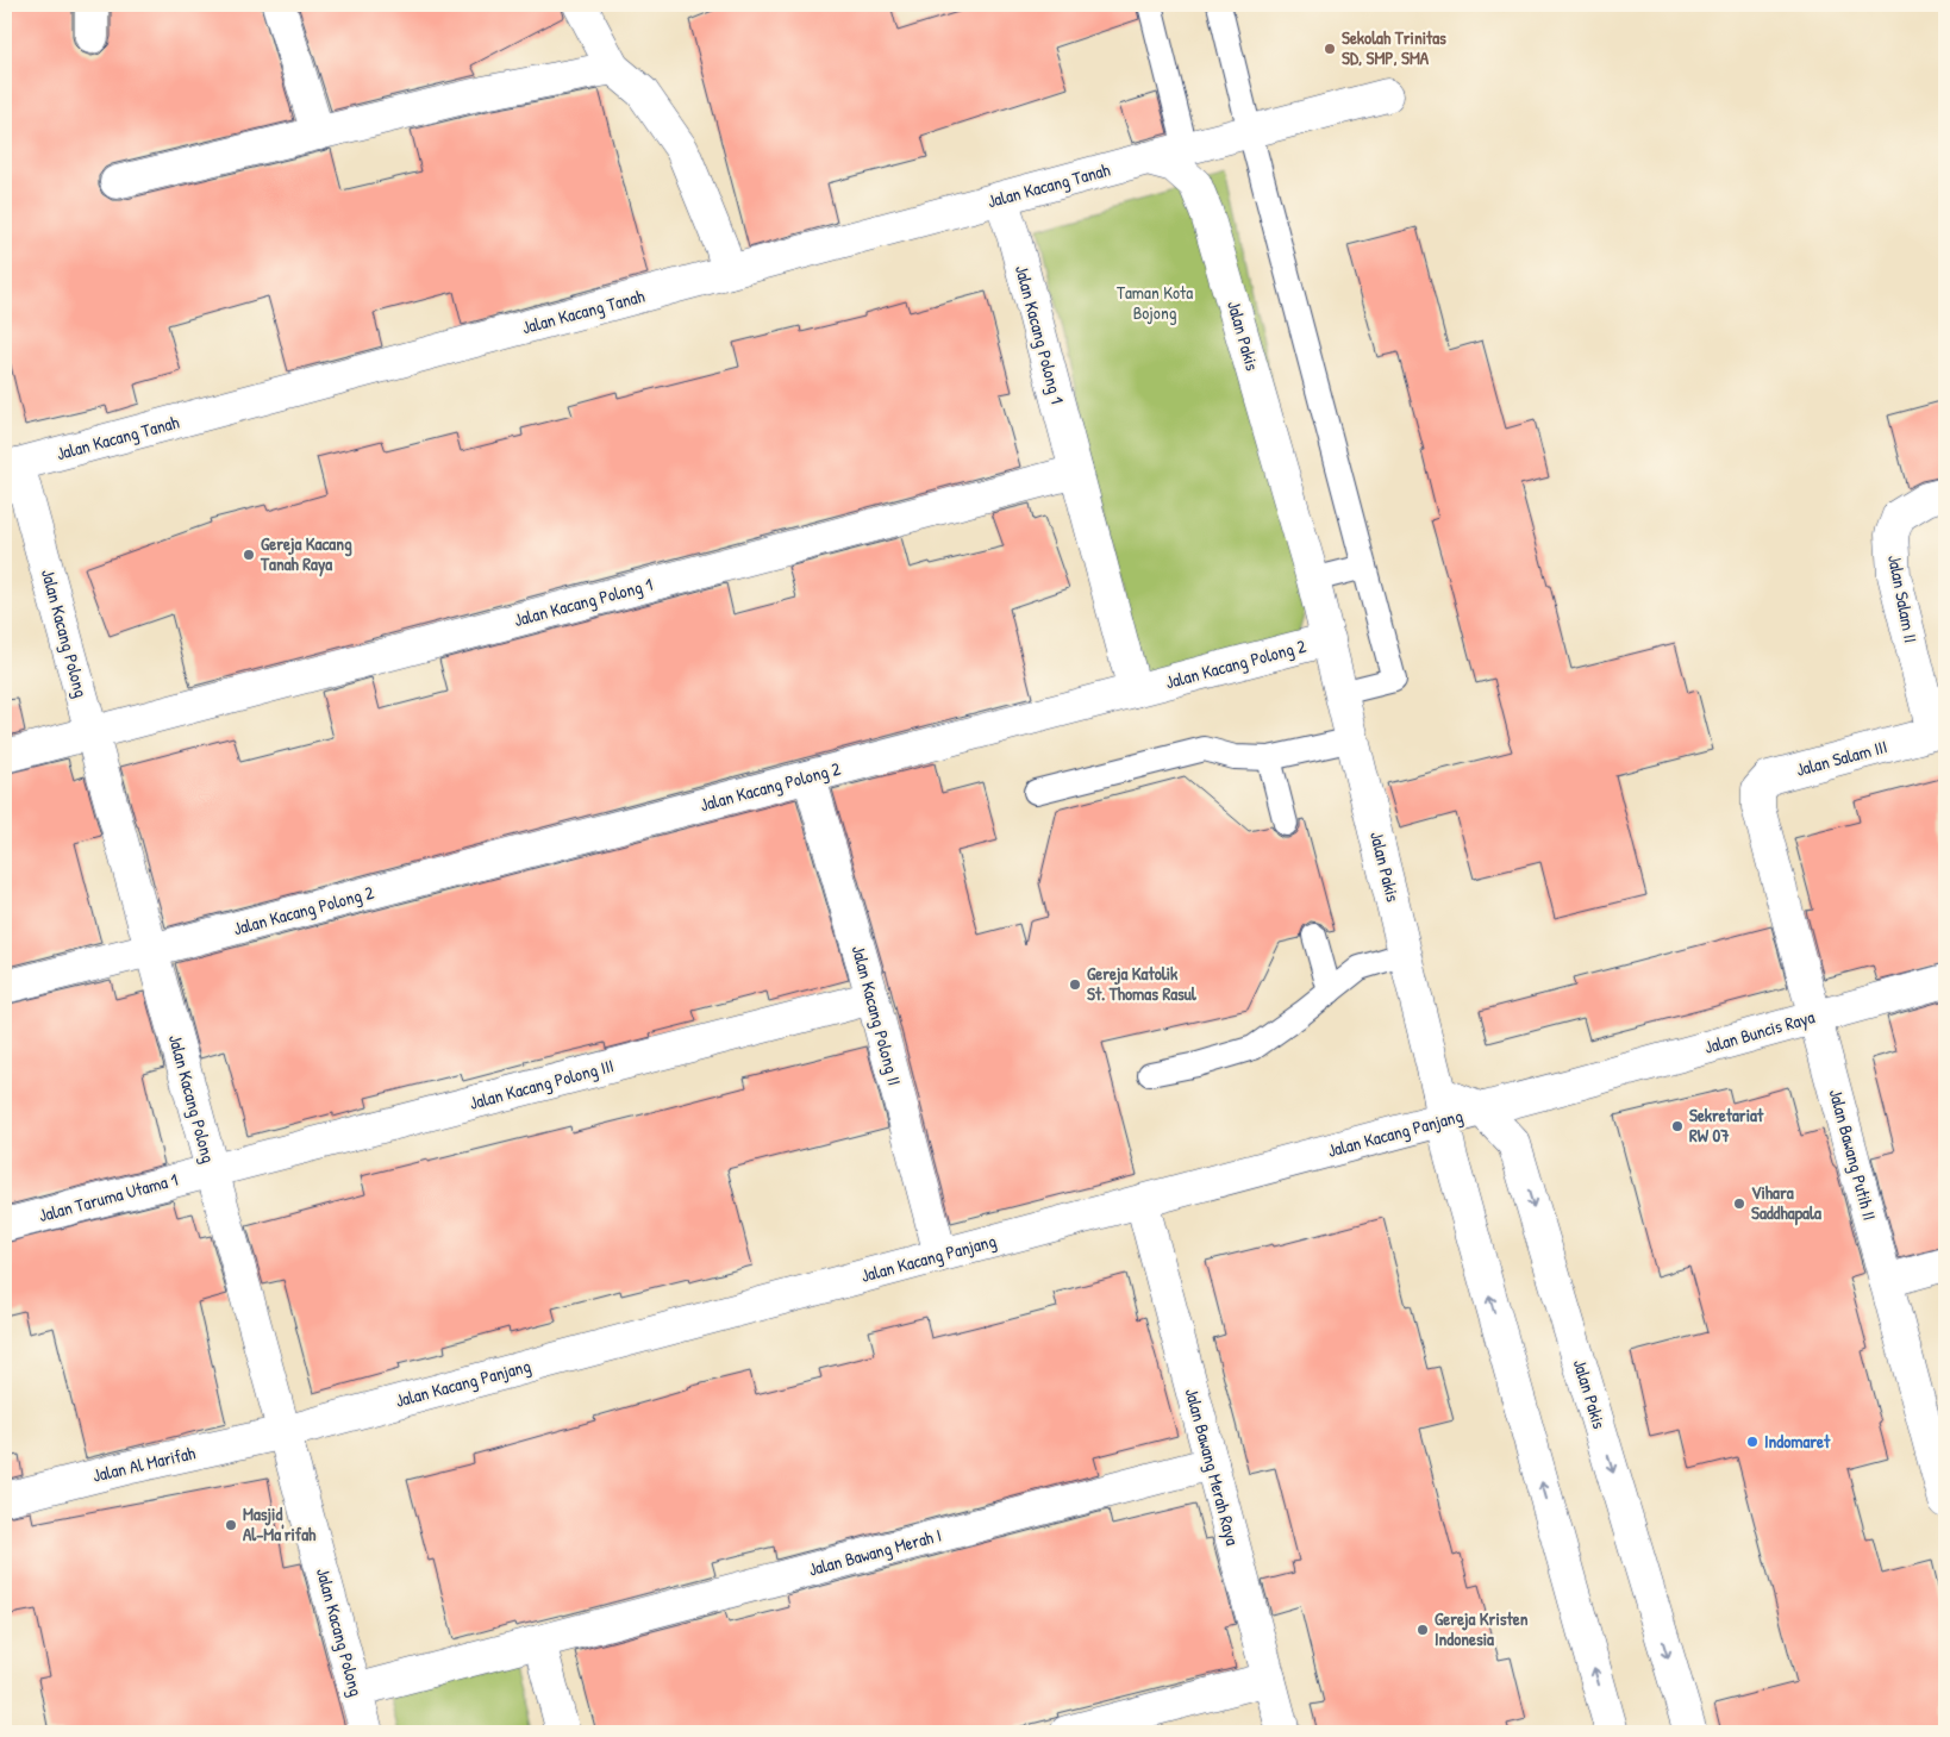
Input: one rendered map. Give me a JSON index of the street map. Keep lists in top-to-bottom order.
{
  "streets": {
    "street": [
      "Jalan Kacang Tanah",
      "Jalan Kacang Polong 1",
      "Jalan Pakis",
      "Jalan Salam II",
      "Jalan Kacang Polong",
      "Jalan Kacang Polong 2",
      "Jalan Salam III",
      "Jalan Kacang Polong II",
      "Jalan Buncis Raya",
      "Jalan Kacang Polong III",
      "Jalan Kacang Panjang",
      "Jalan Bawang Putih II",
      "Jalan Taruma Utama 1",
      "Jalan Al Marifah",
      "Jalan Bawang Merah Raya",
      "Jalan Bawang Merah I"
    ]
  },
  "crossings": [
    ["Jalan Kacang Tanah", "Jalan Kacang Polong 1"],
    ["Jalan Kacang Tanah", "Jalan Pakis"],
    ["Jalan Kacang Tanah", "Jalan Kacang Polong"],
    ["Jalan Kacang Polong 1", "Jalan Kacang Polong"],
    ["Jalan Kacang Polong 1", "Jalan Kacang Polong 2"],
    ["Jalan Pakis", "Jalan Kacang Polong 2"],
    ["Jalan Pakis", "Jalan Kacang Panjang"],
    ["Jalan Salam II", "Jalan Salam III"],
    ["Jalan Kacang Polong", "Jalan Kacang Polong 2"],
    ["Jalan Kacang Polong", "Jalan Kacang Polong III"],
    ["Jalan Kacang Polong", "Jalan Kacang Panjang"],
    ["Jalan Kacang Polong", "Jalan Taruma Utama 1"],
    ["Jalan Kacang Polong", "Jalan Al Marifah"],
    ["Jalan Kacang Polong", "Jalan Bawang Merah I"],
    ["Jalan Kacang Polong 2", "Jalan Kacang Polong II"],
    ["Jalan Salam III", "Jalan Bawang Putih II"],
    ["Jalan Kacang Polong II", "Jalan Kacang Polong III"],
    ["Jalan Kacang Polong II", "Jalan Kacang Panjang"],
    ["Jalan Buncis Raya", "Jalan Kacang Panjang"],
    ["Jalan Buncis Raya", "Jalan Bawang Putih II"],
    ["Jalan Kacang Polong III", "Jalan Taruma Utama 1"],
    ["Jalan Kacang Panjang", "Jalan Al Marifah"],
    ["Jalan Kacang Panjang", "Jalan Bawang Merah Raya"],
    ["Jalan Bawang Merah Raya", "Jalan Bawang Merah I"]
  ],
  "parks": ["Taman Kota Bojong"],
  "places": [
    "Sekolah Trinitas SD, SMP, SMA",
    "Gereja Kacang Tanah Raya",
    "Gereja Katolik St. Thomas Rasul",
    "Sekretariat RW 07",
    "Vihara Saddhapala",
    "Indomaret",
    "Masjid Al-Ma'rifah",
    "Gereja Kristen Indonesia"
  ]
}
